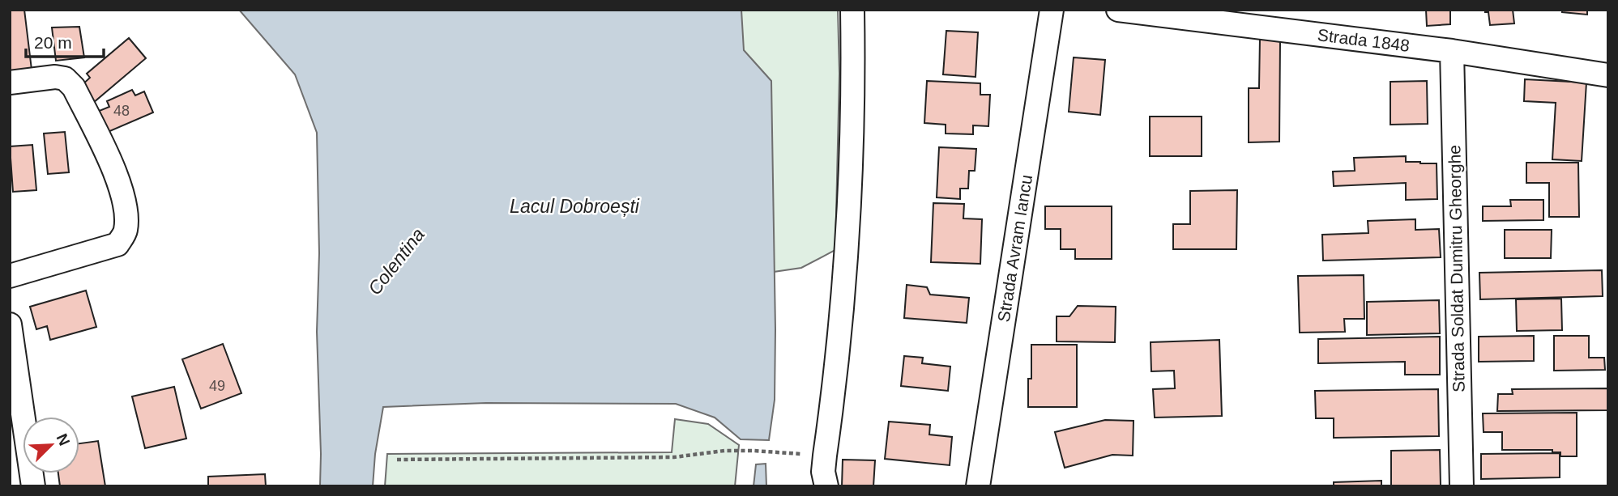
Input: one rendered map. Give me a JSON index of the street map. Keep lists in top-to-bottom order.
{
  "streets": {
    "street": ["Strada 1848", "Strada Avram Iancu", "Strada Soldat Dumitru Gheorghe"]
  },
  "crossings": [
    ["Strada 1848", "Strada Soldat Dumitru Gheorghe"]
  ],
  "water": ["Lacul Dobroești", "Colentina"],
  "house_numbers": ["48", "49"],
  "scale_bar": "20 m",
  "north": "top right"
}
